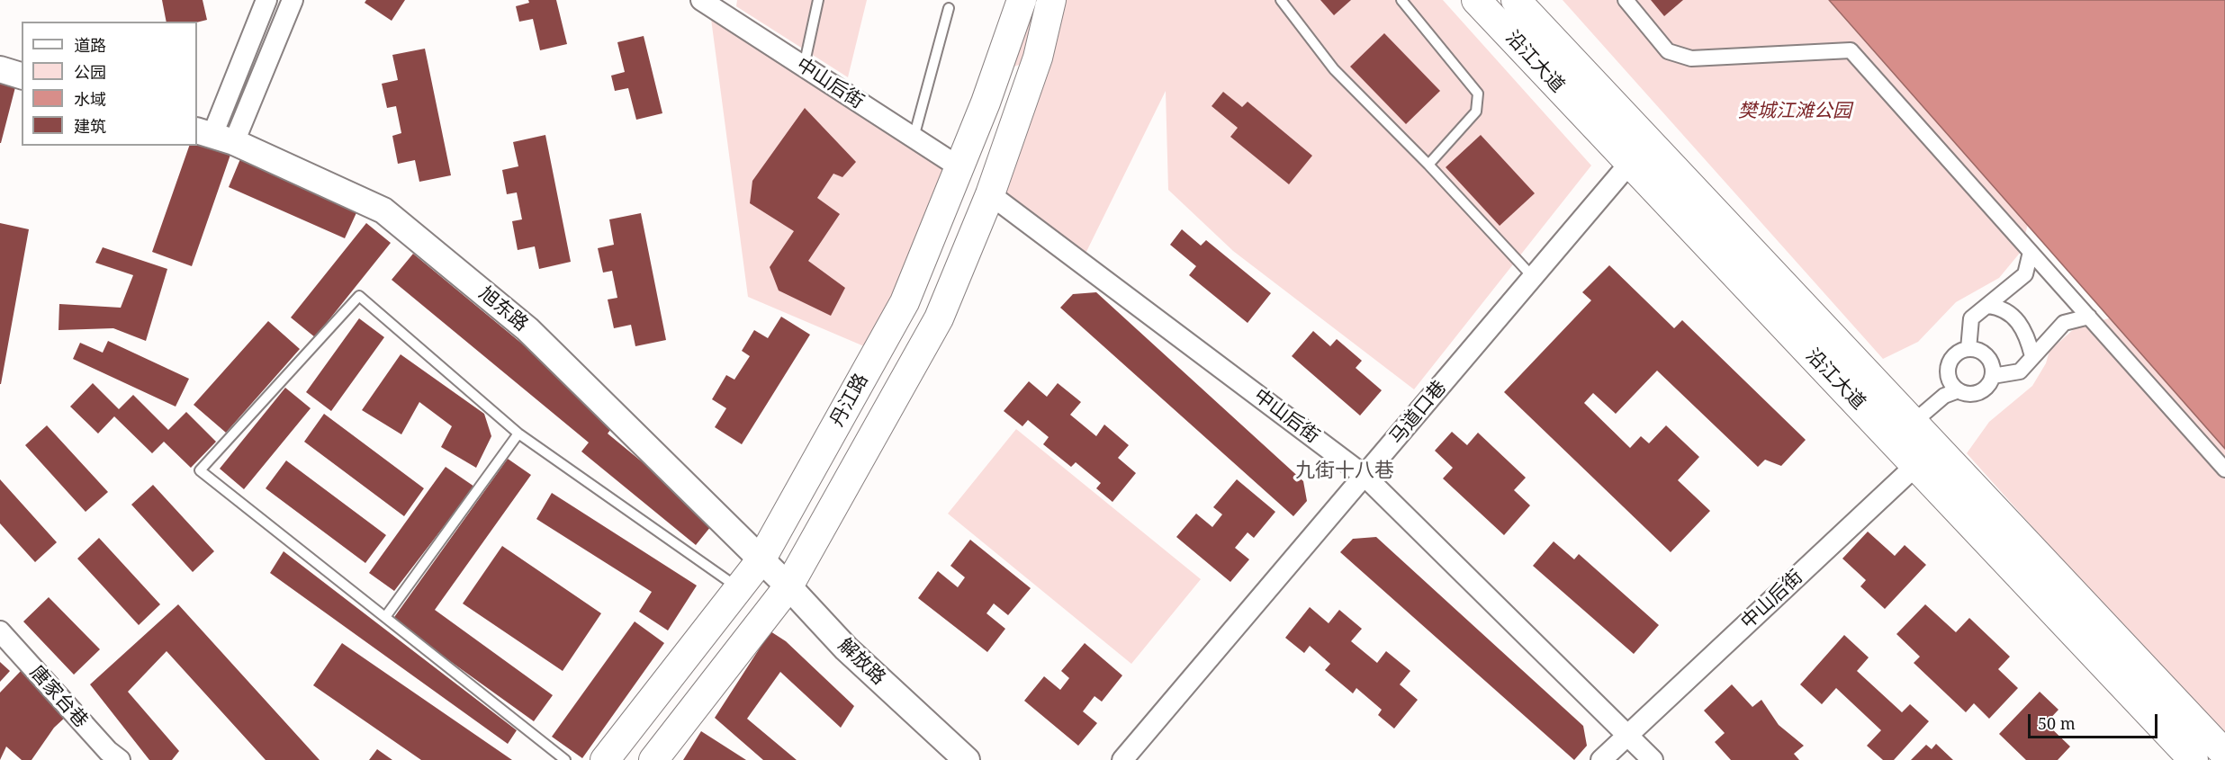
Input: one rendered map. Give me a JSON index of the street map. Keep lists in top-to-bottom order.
{
  "streets": {
    "main road": ["沿江大道", "丹江路"],
    "street": [
      "中山后街",
      "旭东路",
      "马道口巷",
      "解放路",
      "唐家台巷"
    ]
  },
  "crossings": [
    ["沿江大道", "中山后街"],
    ["沿江大道", "马道口巷"],
    ["中山后街", "丹江路"],
    ["中山后街", "马道口巷"],
    ["旭东路", "丹江路"],
    ["旭东路", "解放路"],
    ["丹江路", "解放路"]
  ],
  "districts": ["九街十八巷"],
  "parks": ["樊城江滩公园"],
  "legend": [
    "道路",
    "公园",
    "水域",
    "建筑"
  ],
  "scale_bar": "50 m"
}
